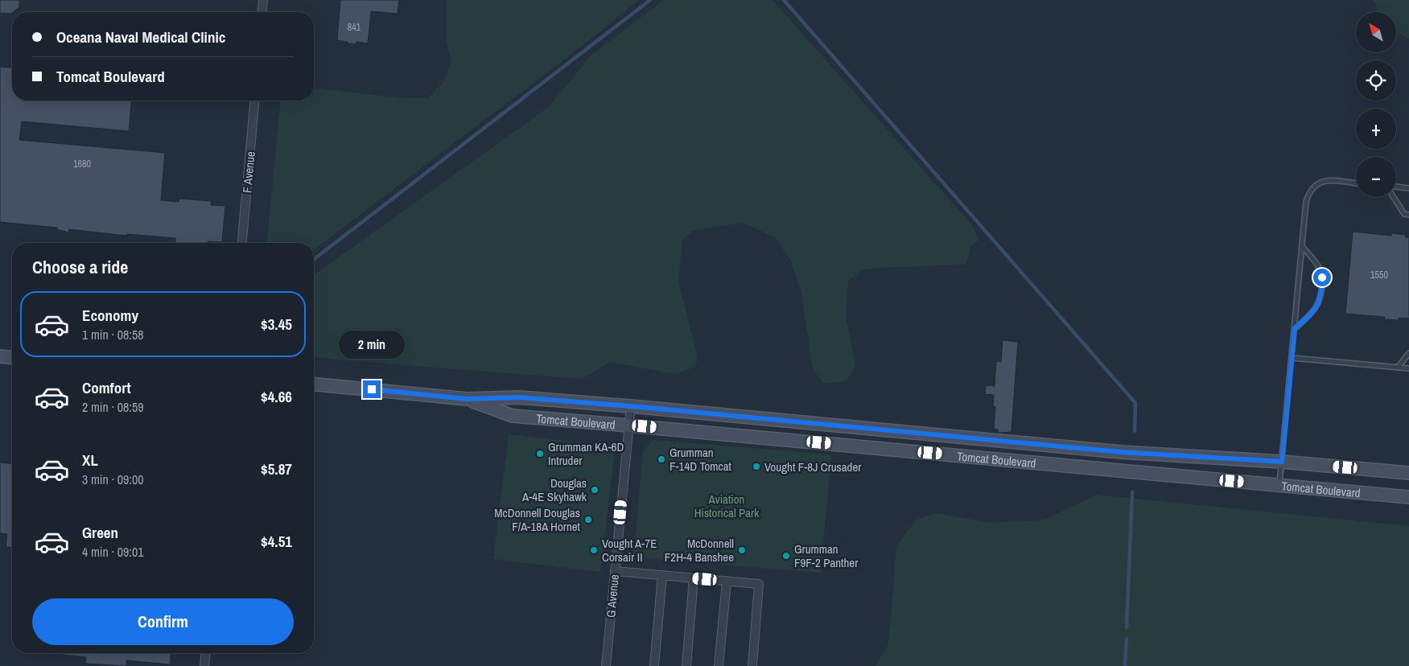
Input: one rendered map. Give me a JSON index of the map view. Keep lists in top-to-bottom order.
{
  "streets": {
    "main road": ["Tomcat Boulevard"],
    "street": ["F Avenue", "G Avenue"]
  },
  "crossings": [
    ["Tomcat Boulevard", "G Avenue"]
  ],
  "parks": ["Aviation Historical Park"],
  "places": [
    "Grumman KA-6D Intruder",
    "Grumman F-14D Tomcat",
    "Vought F-8J Crusader",
    "Douglas A-4E Skyhawk",
    "McDonnell Douglas F/A-18A Hornet",
    "Vought A-7E Corsair II",
    "McDonnell F2H-4 Banshee",
    "Grumman F9F-2 Panther"
  ],
  "house_numbers": ["841", "1680", "1550"],
  "north": "top left",
  "page": {
    "map_buttons": ["+", "−"],
    "banner": ["Oceana Naval Medical Clinic", "Tomcat Boulevard"],
    "heading": "Choose a ride",
    "list": [
      {
        "name": "Economy",
        "note": "1 min · 08:58",
        "value": "$3.45"
      },
      {
        "name": "Comfort",
        "note": "2 min · 08:59",
        "value": "$4.66"
      },
      {
        "name": "XL",
        "note": "3 min · 09:00",
        "value": "$5.87"
      },
      {
        "name": "Green",
        "note": "4 min · 09:01",
        "value": "$4.51"
      }
    ],
    "bubble": "2 min",
    "buttons": "Confirm"
  }
}
